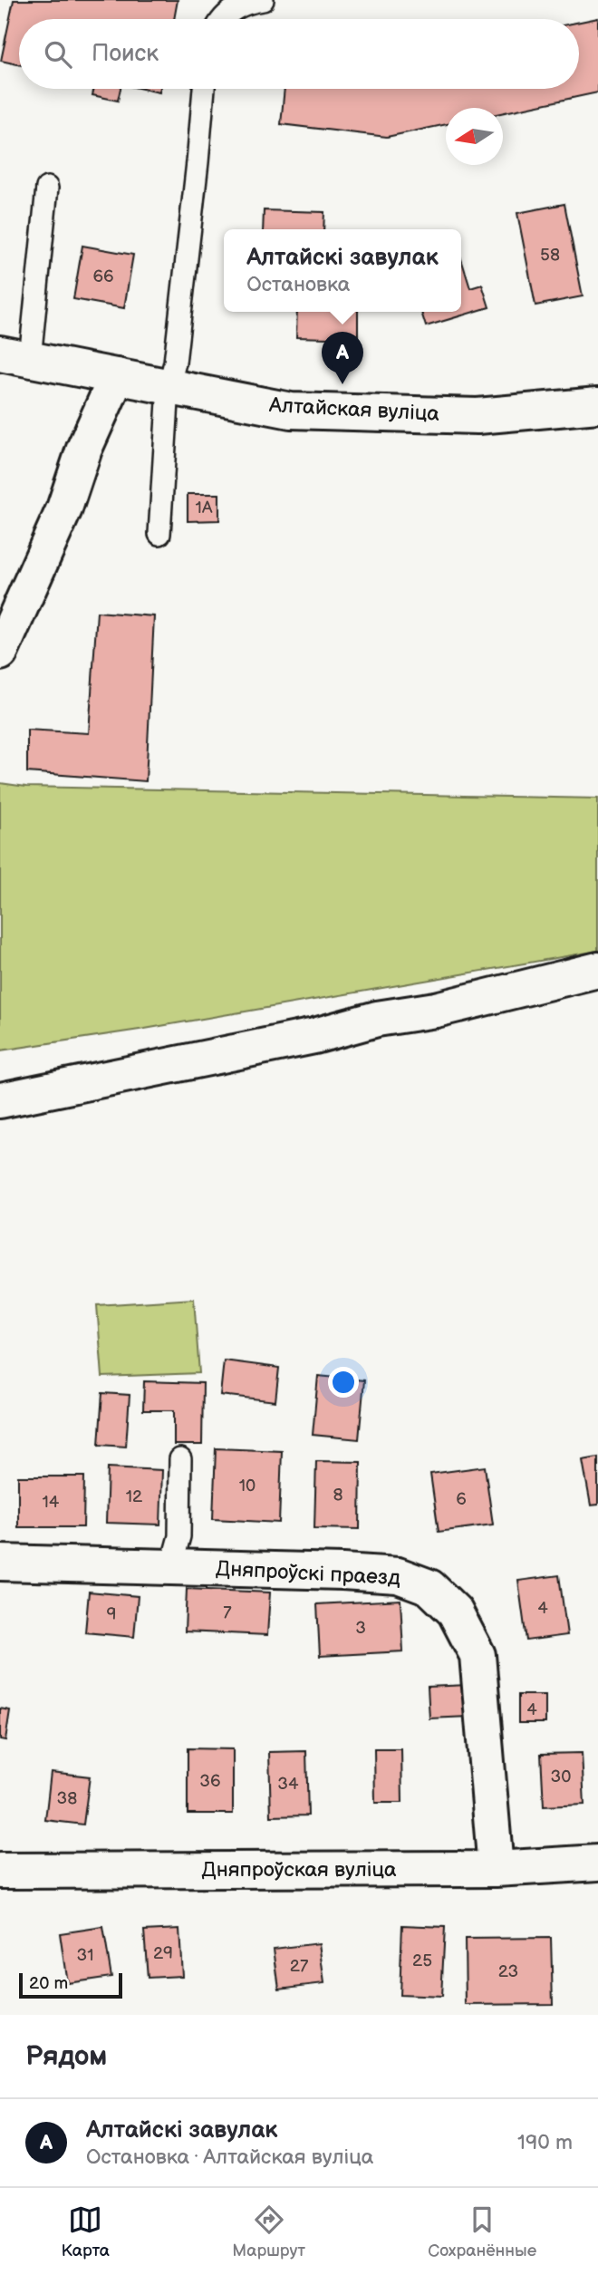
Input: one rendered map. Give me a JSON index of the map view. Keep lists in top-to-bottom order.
{
  "streets": {
    "street": ["Алтайская вуліца", "Дняпроўскі праезд", "Дняпроўская вуліца"]
  },
  "crossings": [
    ["Дняпроўскі праезд", "Дняпроўская вуліца"]
  ],
  "house_numbers": [
    "58",
    "66",
    "1А",
    "10",
    "8",
    "12",
    "6",
    "14",
    "4",
    "7",
    "9",
    "3",
    "4",
    "30",
    "36",
    "34",
    "38",
    "29",
    "31",
    "25",
    "27",
    "23"
  ],
  "scale_bar": "20 m",
  "north": "left",
  "page": {
    "search": "Поиск",
    "popup": ["Алтайскі завулак", "Остановка"],
    "pins": "A",
    "scale": "20 m",
    "heading": "Рядом",
    "list": [
      {
        "mark": "A",
        "name": "Алтайскі завулак",
        "note": "Остановка · Алтайская вуліца",
        "value": "190 m"
      }
    ],
    "nav": ["Карта", "Маршрут", "Сохранённые"]
  }
}
